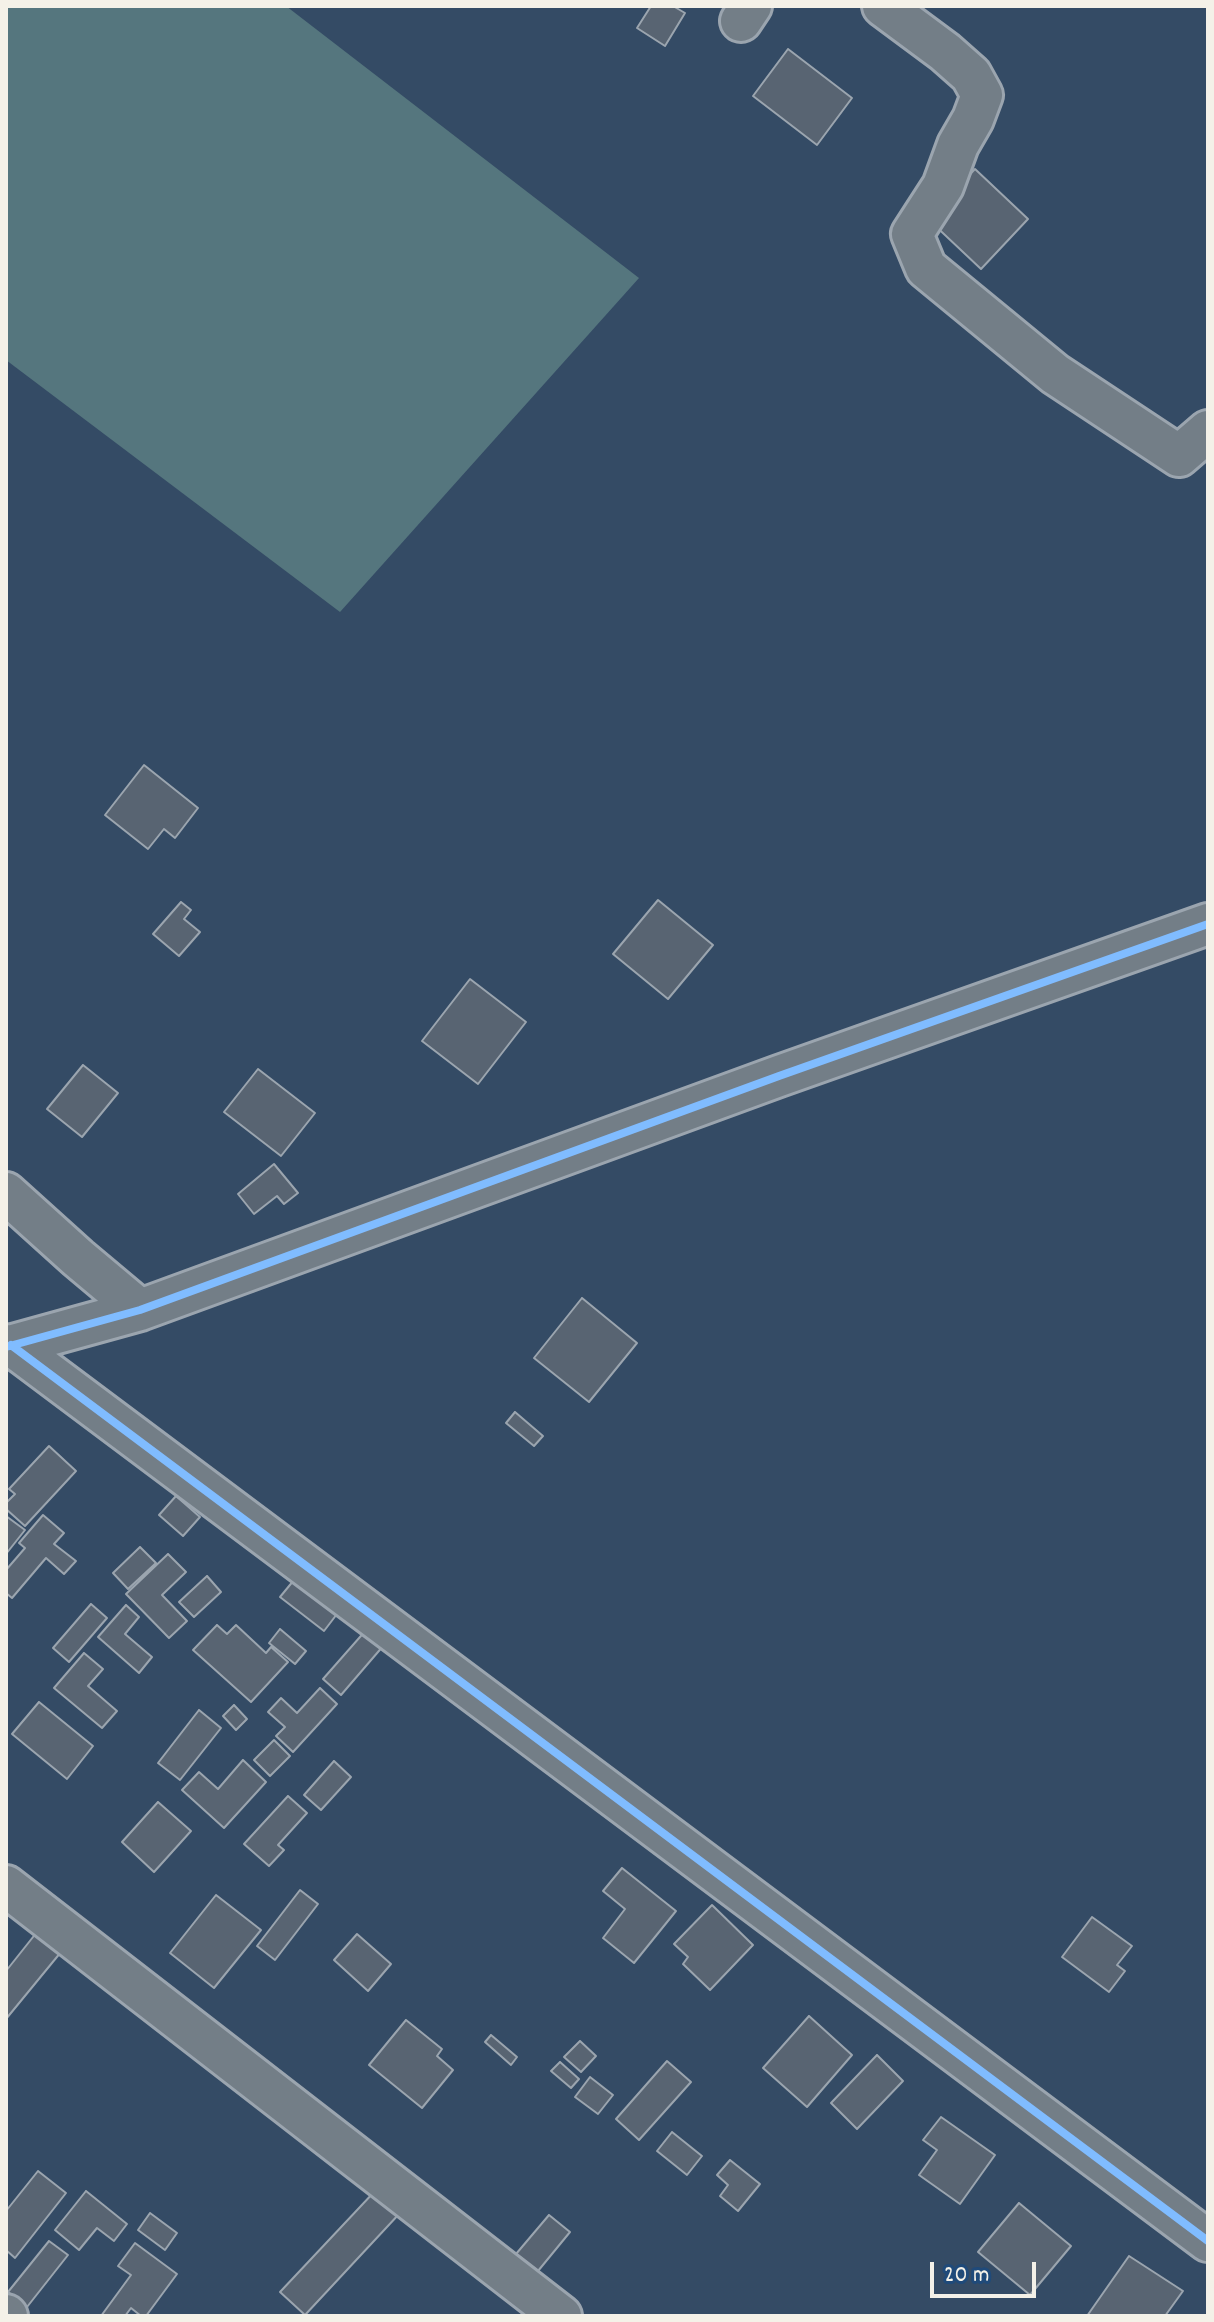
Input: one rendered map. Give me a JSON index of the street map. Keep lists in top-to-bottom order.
{
  "scale_bar": "20 m"
}
